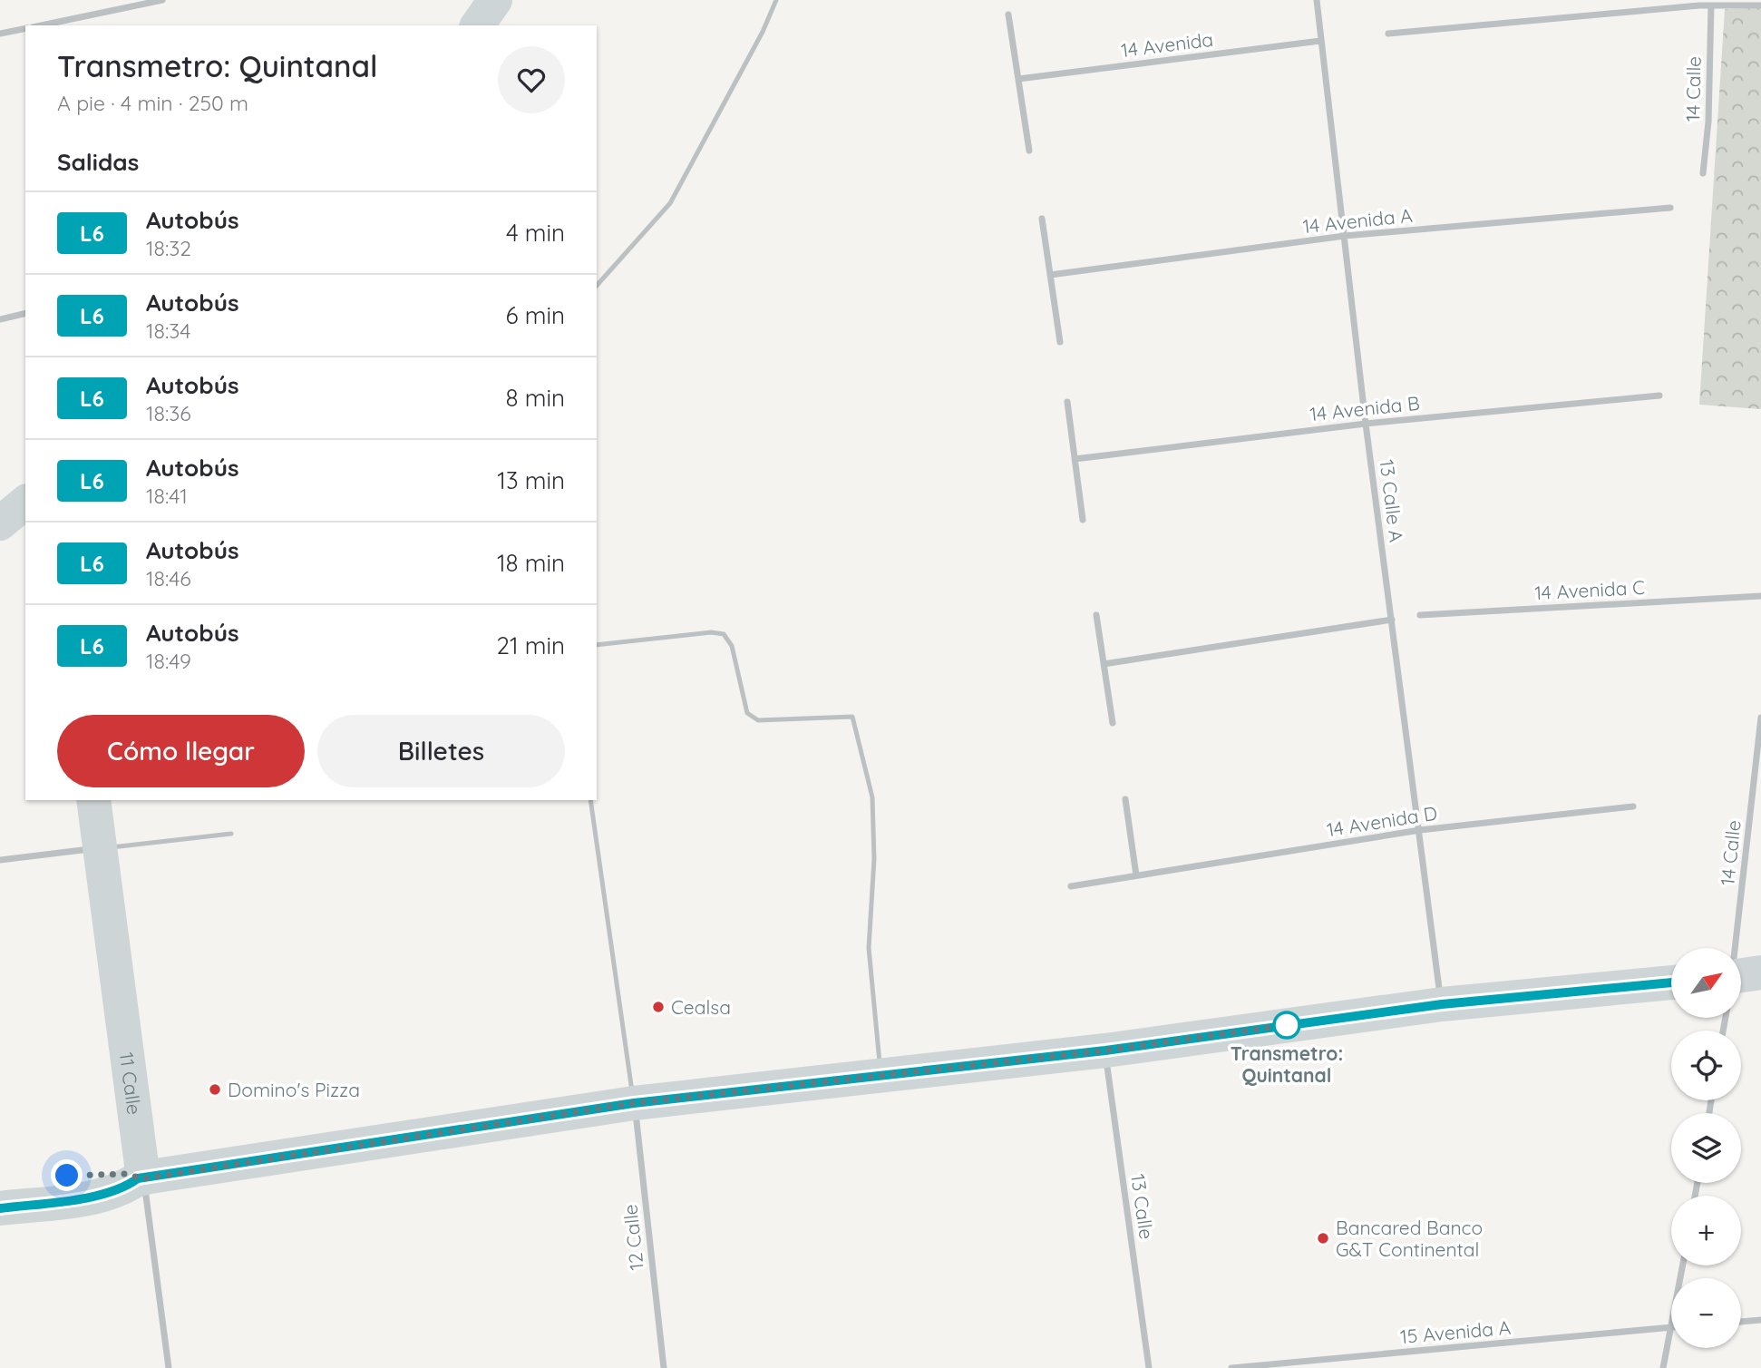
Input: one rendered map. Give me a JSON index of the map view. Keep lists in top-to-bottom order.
{
  "streets": {
    "main road": ["11 Calle"],
    "street": [
      "14 Avenida",
      "14 Calle",
      "14 Avenida A",
      "14 Avenida B",
      "13 Calle A",
      "14 Avenida C",
      "14 Avenida D",
      "13 Calle",
      "12 Calle",
      "15 Avenida A"
    ]
  },
  "crossings": [
    ["14 Avenida", "13 Calle A"],
    ["14 Avenida A", "13 Calle A"],
    ["14 Avenida B", "13 Calle A"],
    ["13 Calle A", "14 Avenida D"]
  ],
  "places": [
    "Cealsa",
    "Transmetro: Quintanal",
    "Domino's Pizza",
    "Bancared Banco G&T Continental"
  ],
  "lines": ["bus line L6"],
  "north": "top right",
  "page": {
    "heading": [
      ["Transmetro: Quintanal", "A pie · 4 min · 250 m"],
      "Salidas"
    ],
    "list": [
      {
        "mark": "L6",
        "name": "Autobús",
        "note": "18:32",
        "value": "4 min"
      },
      {
        "mark": "L6",
        "name": "Autobús",
        "note": "18:34",
        "value": "6 min"
      },
      {
        "mark": "L6",
        "name": "Autobús",
        "note": "18:36",
        "value": "8 min"
      },
      {
        "mark": "L6",
        "name": "Autobús",
        "note": "18:41",
        "value": "13 min"
      },
      {
        "mark": "L6",
        "name": "Autobús",
        "note": "18:46",
        "value": "18 min"
      },
      {
        "mark": "L6",
        "name": "Autobús",
        "note": "18:49",
        "value": "21 min"
      }
    ],
    "buttons": ["Cómo llegar", "Billetes"],
    "map_buttons": ["+", "−"]
  }
}
